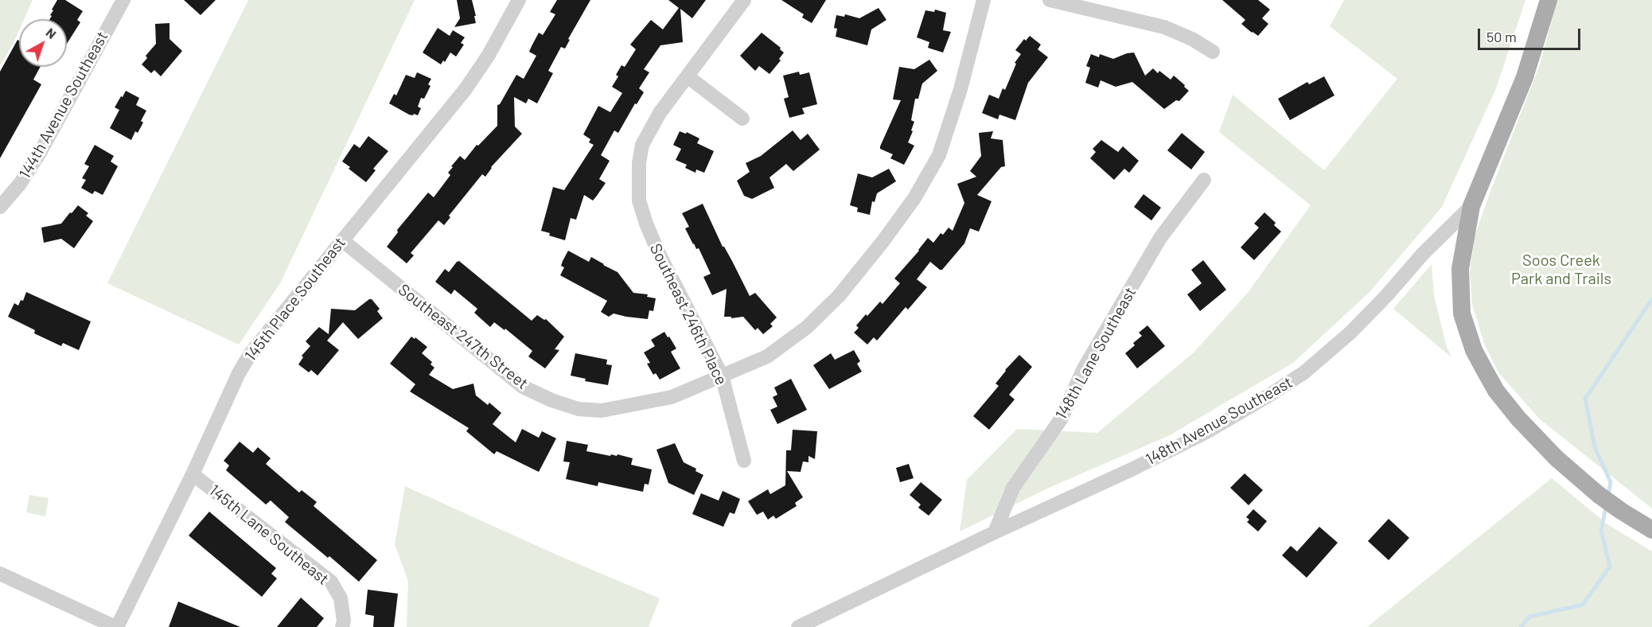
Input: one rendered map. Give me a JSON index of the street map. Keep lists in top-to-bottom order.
{
  "streets": {
    "main road": ["148th Avenue Southeast"],
    "street": [
      "144th Avenue Southeast",
      "145th Place Southeast",
      "Southeast 246th Place",
      "Southeast 247th Street",
      "148th Lane Southeast",
      "145th Lane Southeast"
    ]
  },
  "crossings": [
    ["145th Place Southeast", "Southeast 247th Street"],
    ["145th Place Southeast", "145th Lane Southeast"],
    ["Southeast 246th Place", "Southeast 247th Street"],
    ["148th Lane Southeast", "148th Avenue Southeast"]
  ],
  "parks": ["Soos Creek Park and Trails"],
  "scale_bar": "50 m",
  "north": "top right"
}
